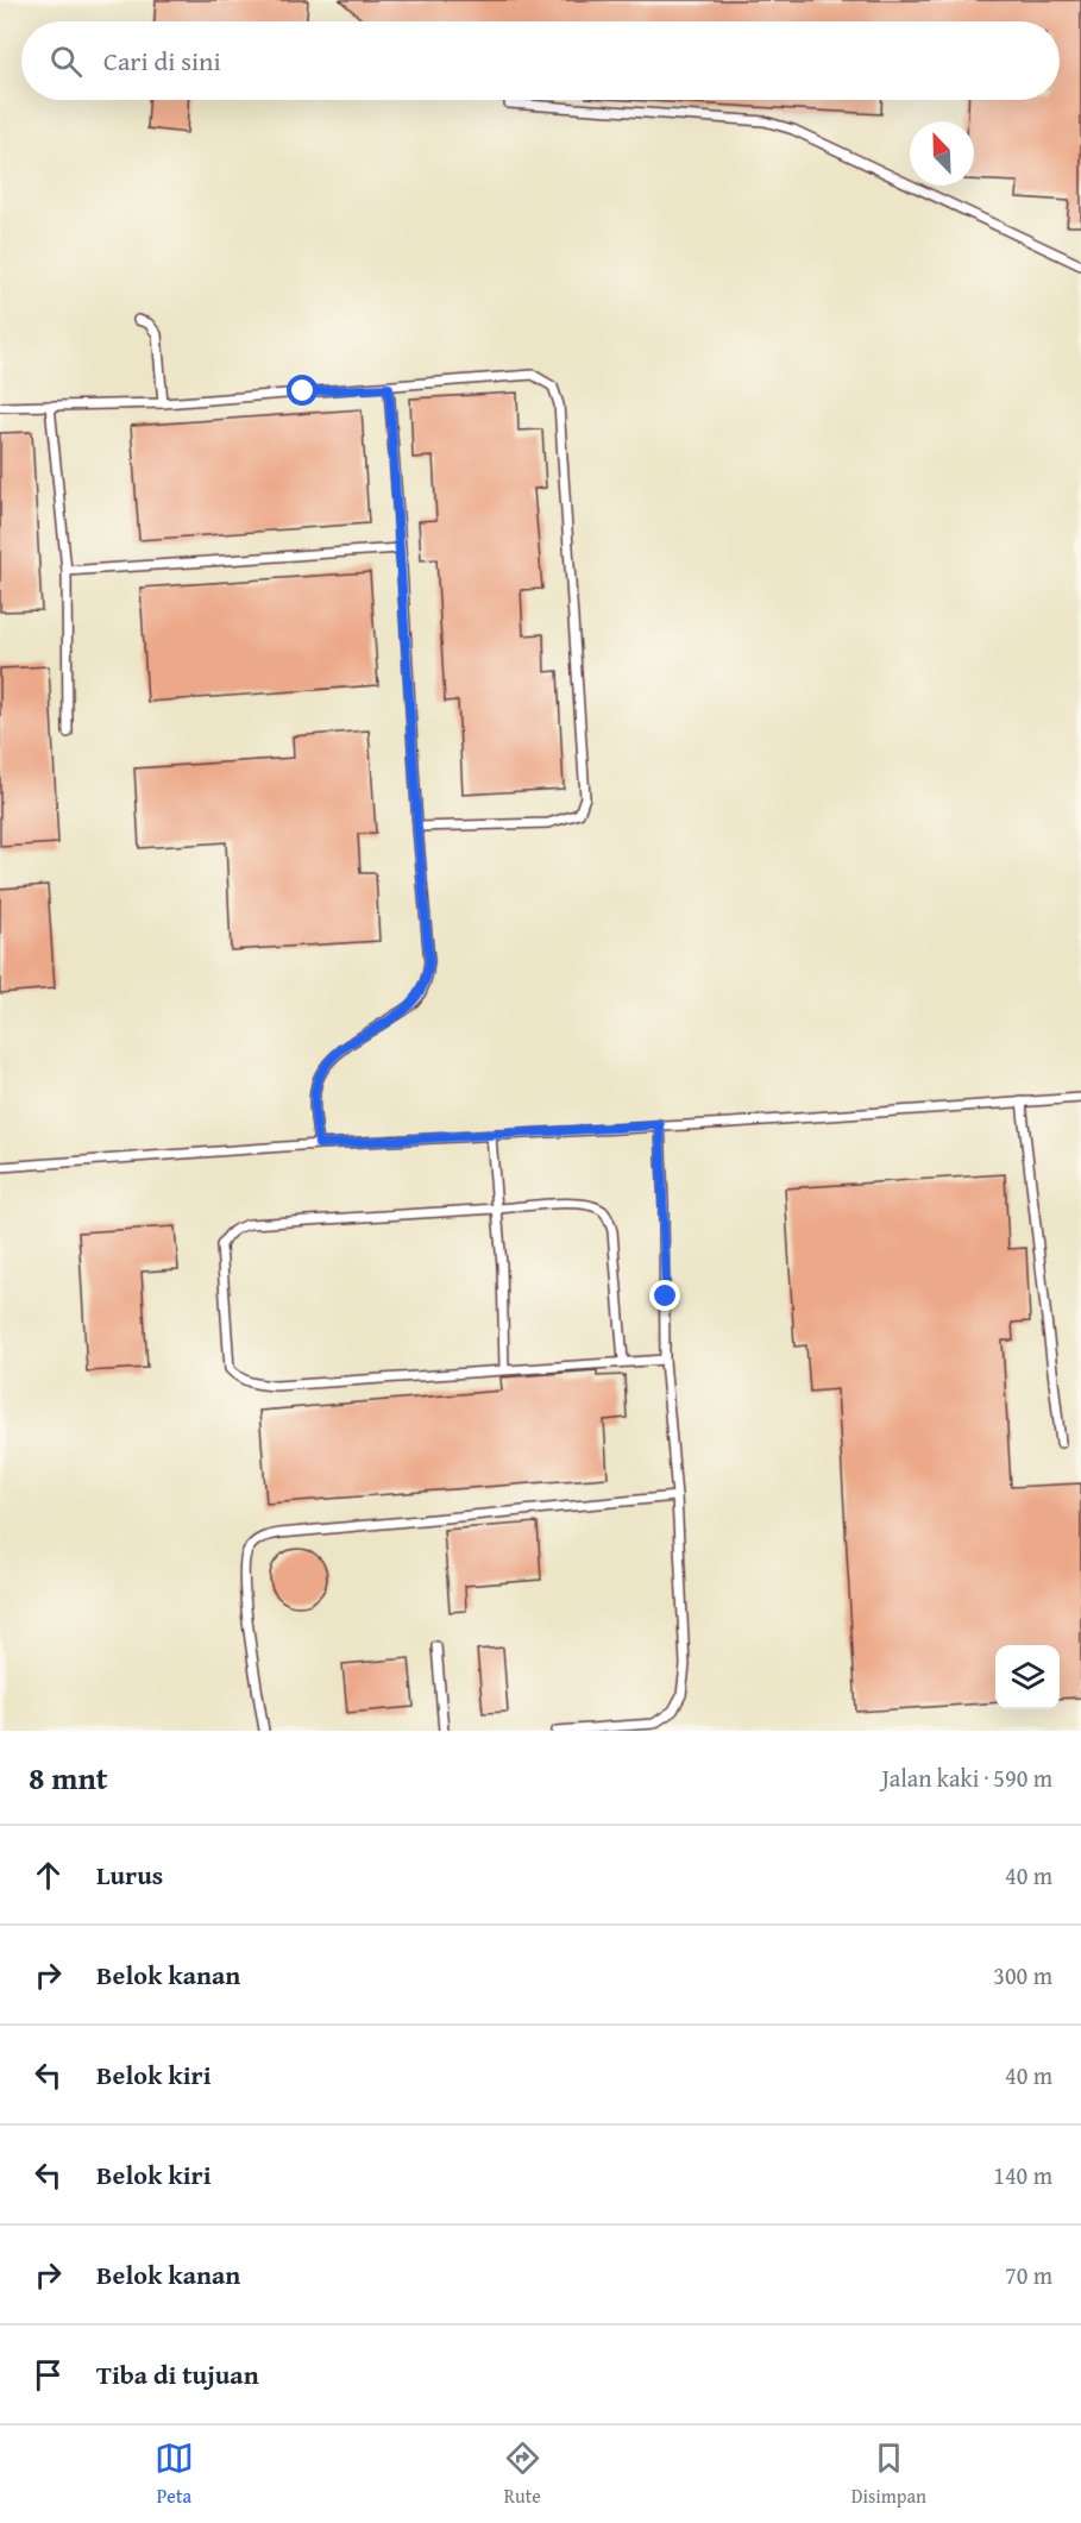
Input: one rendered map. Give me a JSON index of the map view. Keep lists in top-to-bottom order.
{
  "north": "top left",
  "page": {
    "search": "Cari di sini",
    "heading": ["8 mnt", "Jalan kaki · 590 m"],
    "list": [
      ["Lurus", "40 m"],
      ["Belok kanan", "300 m"],
      ["Belok kiri", "40 m"],
      ["Belok kiri", "140 m"],
      ["Belok kanan", "70 m"],
      "Tiba di tujuan"
    ],
    "nav": ["Peta", "Rute", "Disimpan"]
  }
}
